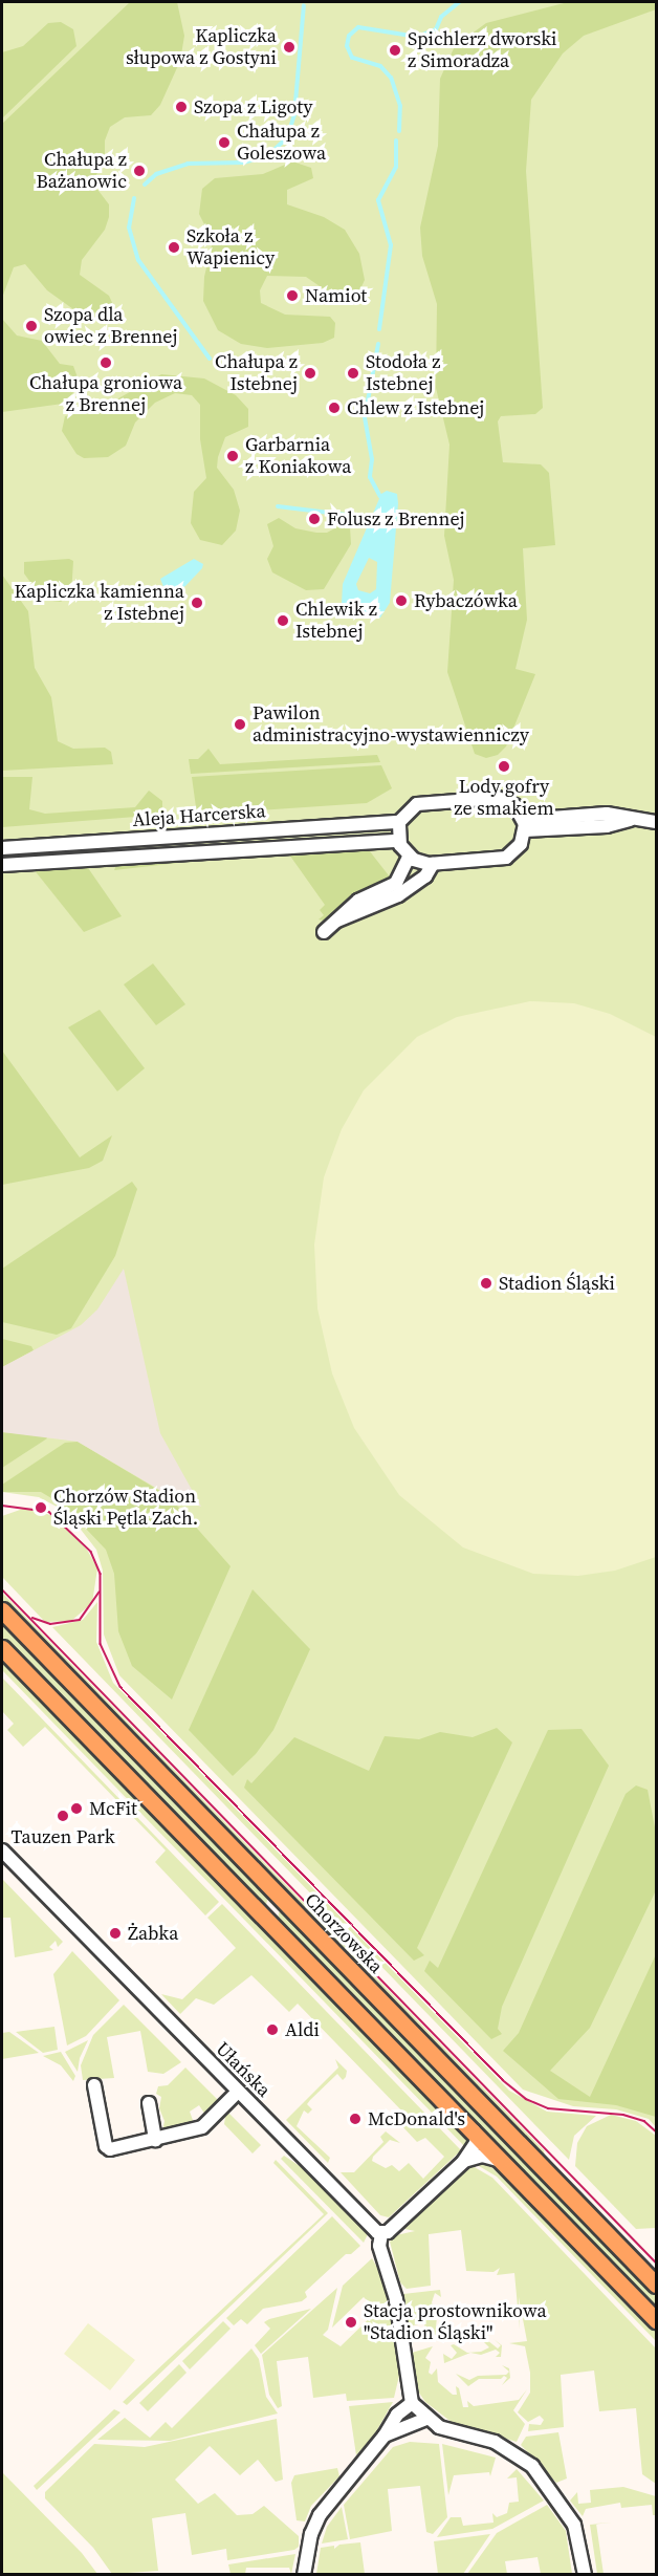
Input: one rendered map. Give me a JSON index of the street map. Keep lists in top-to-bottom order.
{
  "streets": {
    "main road": ["Chorzowska"],
    "street": ["Aleja Harcerska", "Ułańska"]
  },
  "places": [
    "Kapliczka słupowa z Gostyni",
    "Spichlerz dworski z Simoradza",
    "Szopa z Ligoty",
    "Chałupa z Goleszowa",
    "Chałupa z Bażanowic",
    "Szkoła z Wapienicy",
    "Namiot",
    "Szopa dla owiec z Brennej",
    "Chałupa groniowa z Brennej",
    "Chałupa z Istebnej",
    "Stodoła z Istebnej",
    "Chlew z Istebnej",
    "Garbarnia z Koniakowa",
    "Folusz z Brennej",
    "Rybaczówka",
    "Kapliczka kamienna z Istebnej",
    "Chlewik z Istebnej",
    "Pawilon administracyjno-wystawienniczy",
    "Lody gofry ze smakiem",
    "Stadion Śląski",
    "Chorzów Stadion Śląski Pętla Zach.",
    "McFit",
    "Tauzen Park",
    "Żabka",
    "Aldi",
    "McDonald's",
    "Stacja prostownikowa \"Stadion Śląski\""
  ]
}
